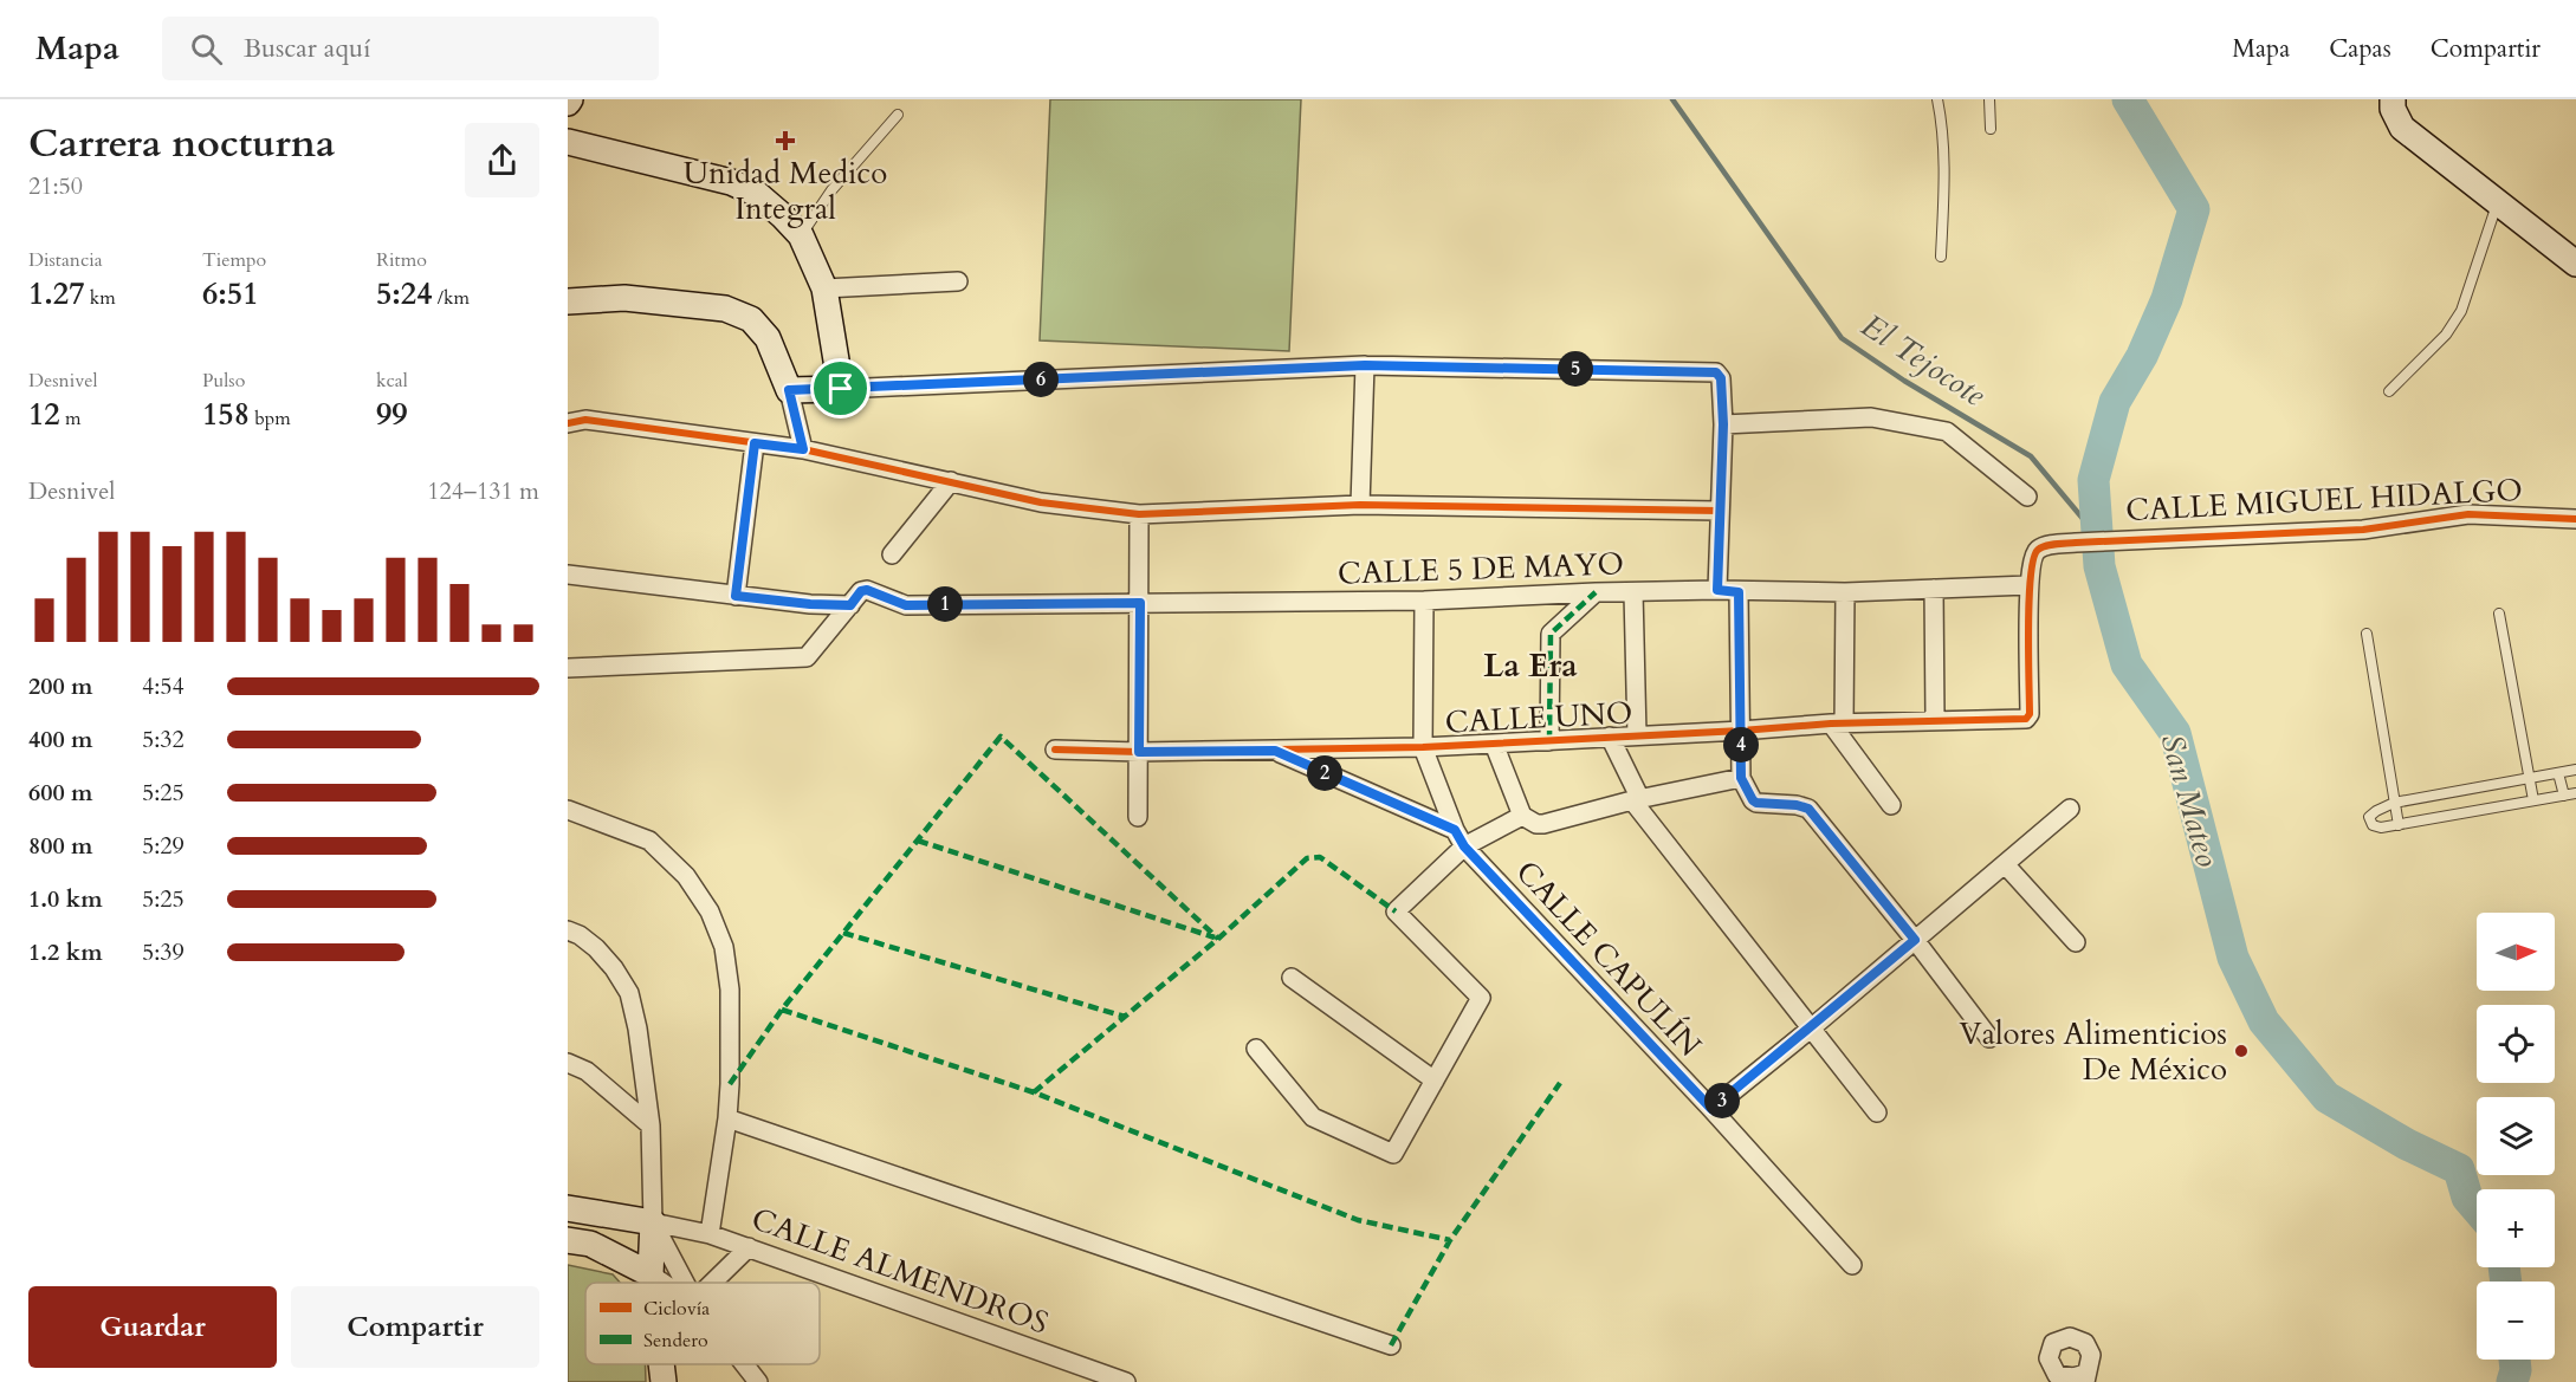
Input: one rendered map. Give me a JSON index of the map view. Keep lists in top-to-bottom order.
{
  "streets": {
    "street": [
      "CALLE MIGUEL HIDALGO",
      "CALLE 5 DE MAYO",
      "CALLE UNO",
      "CALLE CAPULÍN",
      "CALLE ALMENDROS"
    ]
  },
  "crossings": [
    ["CALLE MIGUEL HIDALGO", "CALLE 5 DE MAYO"],
    ["CALLE MIGUEL HIDALGO", "CALLE UNO"],
    ["CALLE 5 DE MAYO", "CALLE UNO"],
    ["CALLE UNO", "CALLE CAPULÍN"]
  ],
  "districts": ["La Era"],
  "water": ["El Tejocote", "San Mateo"],
  "places": {
    "health": ["Unidad Medico Integral"],
    "other": ["Valores Alimenticios De México"]
  },
  "legend": ["Ciclovía", "Sendero"],
  "north": "right",
  "page": {
    "header": "Mapa",
    "search": "Buscar aquí",
    "nav": ["Mapa", "Capas", "Compartir"],
    "heading": ["Carrera nocturna", "21:50"],
    "stats": [
      ["Distancia", "1.27 km"],
      ["Tiempo", "6:51"],
      ["Ritmo", "5:24 /km"],
      ["Desnivel", "12 m"],
      ["Pulso", "158 bpm"],
      ["kcal", "99"]
    ],
    "pins": [
      "5",
      "6",
      "1",
      "4",
      "2",
      "3"
    ],
    "chart": ["Desnivel", "124–131 m"],
    "list": [
      {
        "name": "200 m",
        "note": "4:54"
      },
      {
        "name": "400 m",
        "note": "5:32"
      },
      {
        "name": "600 m",
        "note": "5:25"
      },
      {
        "name": "800 m",
        "note": "5:29"
      },
      {
        "name": "1.0 km",
        "note": "5:25"
      },
      {
        "name": "1.2 km",
        "note": "5:39"
      }
    ],
    "map_buttons": ["+", "−"],
    "buttons": ["Guardar", "Compartir"]
  }
}
